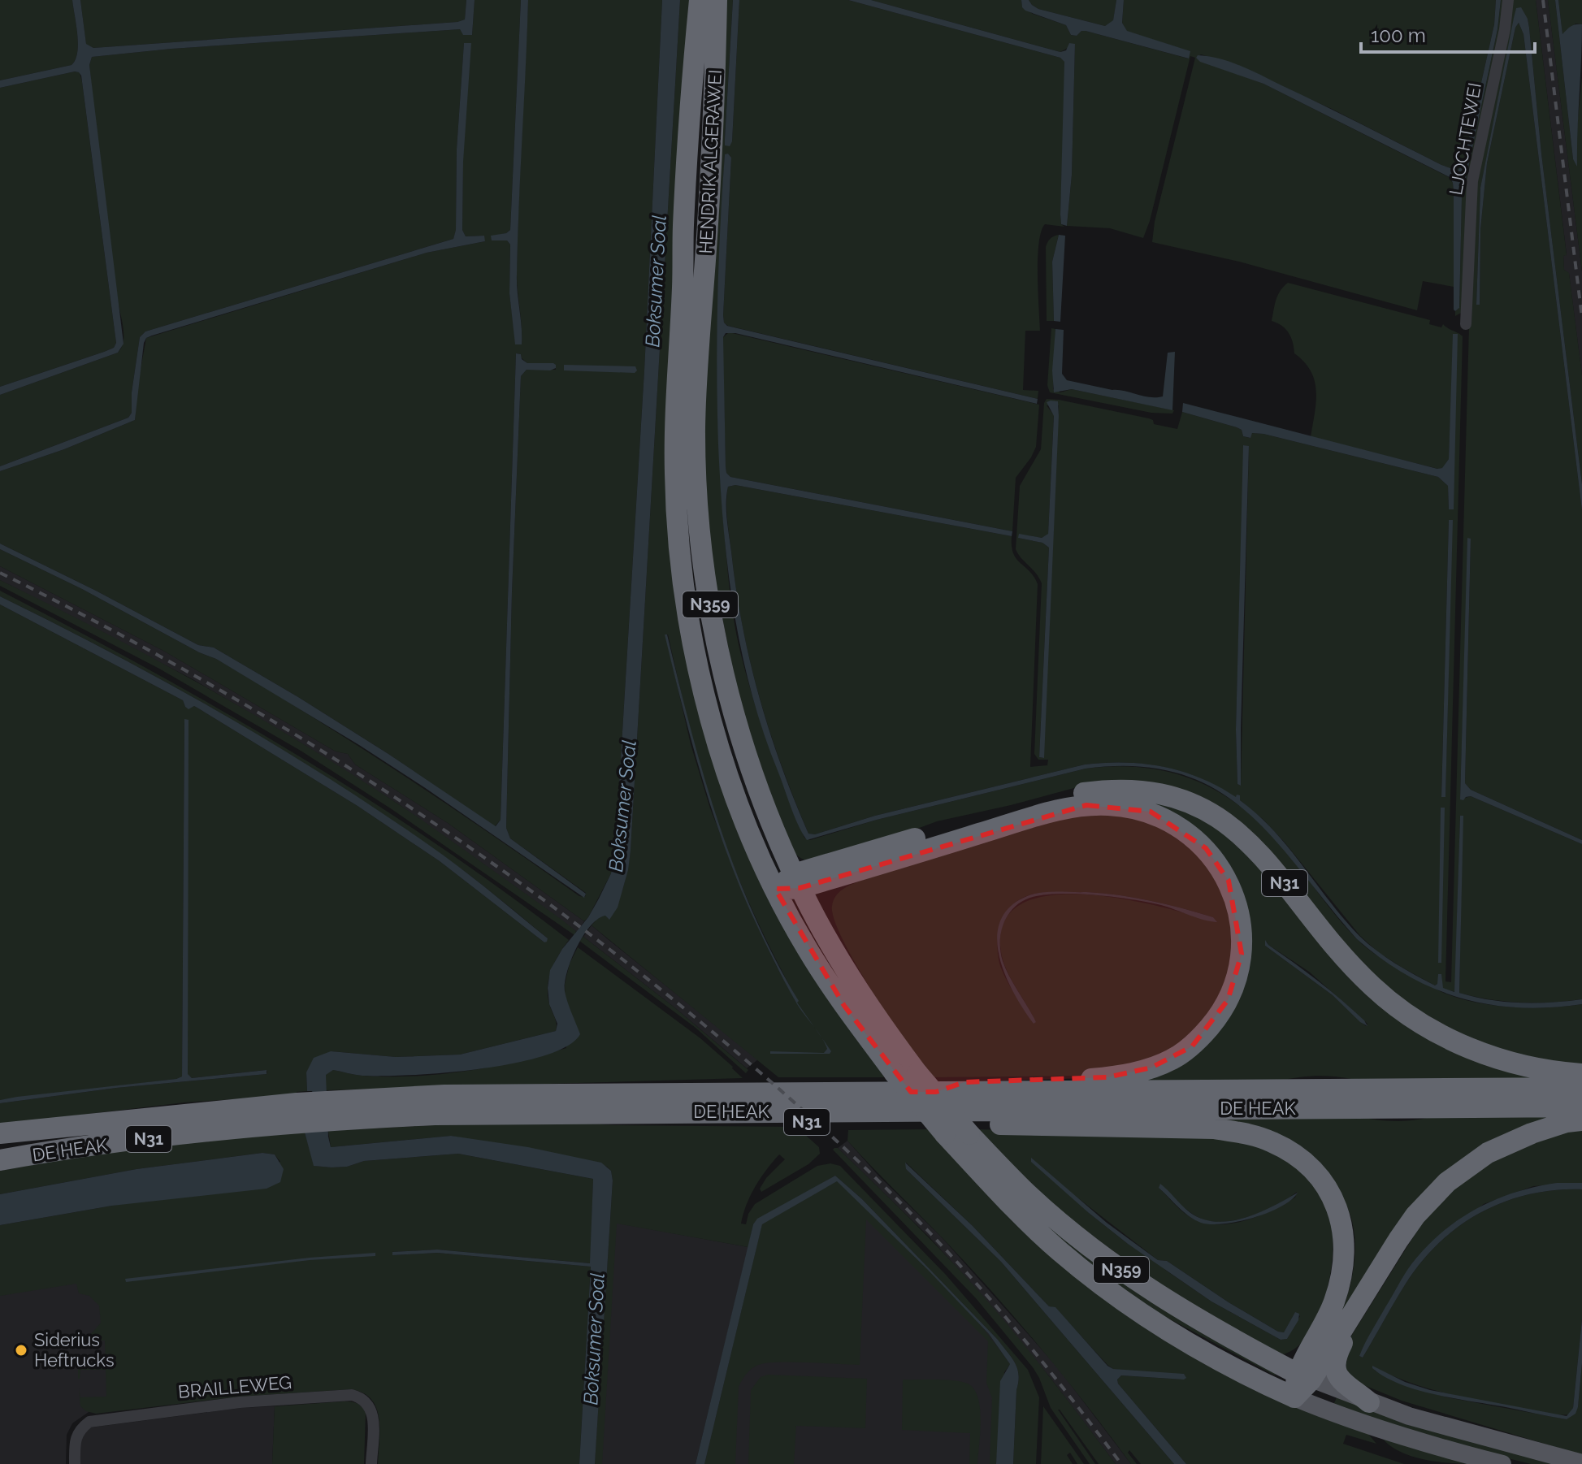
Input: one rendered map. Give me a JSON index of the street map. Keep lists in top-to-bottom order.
{
  "streets": {
    "highway": [
      "HENDRIK ALGERAWEI",
      "N359",
      "N31",
      "DE HEAK"
    ],
    "street": ["LJOCHTEWEI", "BRAILLEWEG"]
  },
  "crossings": [
    ["HENDRIK ALGERAWEI", "N359"],
    ["N359", "N31"],
    ["N31", "DE HEAK"]
  ],
  "water": ["Boksumer Soal"],
  "places": ["Siderius Heftrucks"],
  "scale_bar": "100 m"
}
